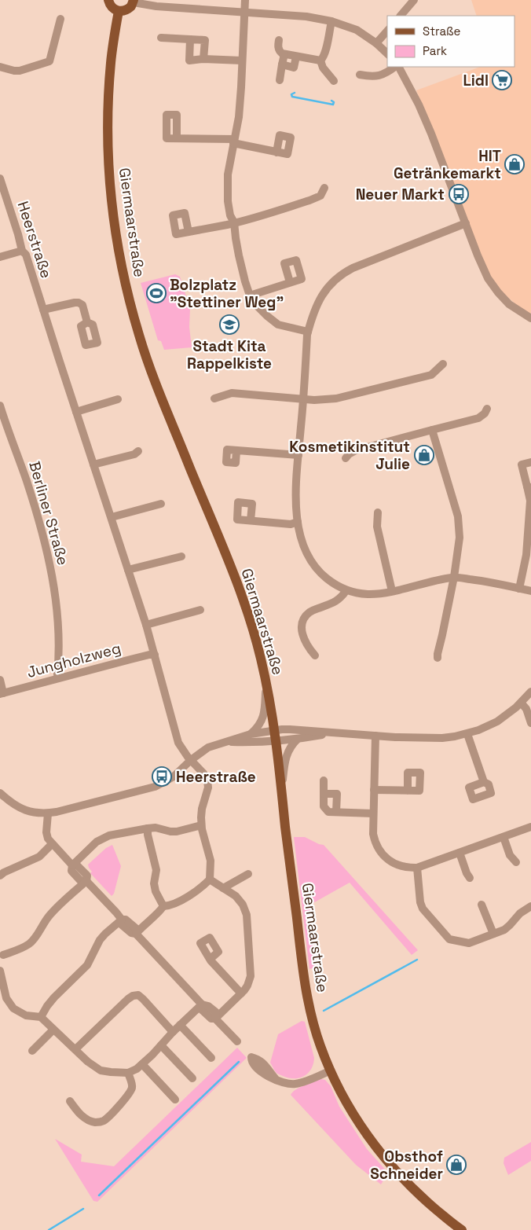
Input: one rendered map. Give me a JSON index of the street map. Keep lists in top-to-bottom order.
{
  "streets": {
    "main road": ["Giermaarstraße"],
    "street": ["Heerstraße", "Berliner Straße", "Jungholzweg"]
  },
  "crossings": [
    ["Heerstraße", "Jungholzweg"],
    ["Berliner Straße", "Jungholzweg"]
  ],
  "places": {
    "supermarket": ["Lidl"],
    "shop": ["HIT Getränkemarkt", "Kosmetikinstitut Julie", "Obsthof Schneider"],
    "bus stop": ["Neuer Markt", "Heerstraße"],
    "sports": ["Bolzplatz \"Stettiner Weg\""],
    "school or university": ["Stadt Kita Rappelkiste"]
  },
  "legend": ["Straße", "Park"]
}
